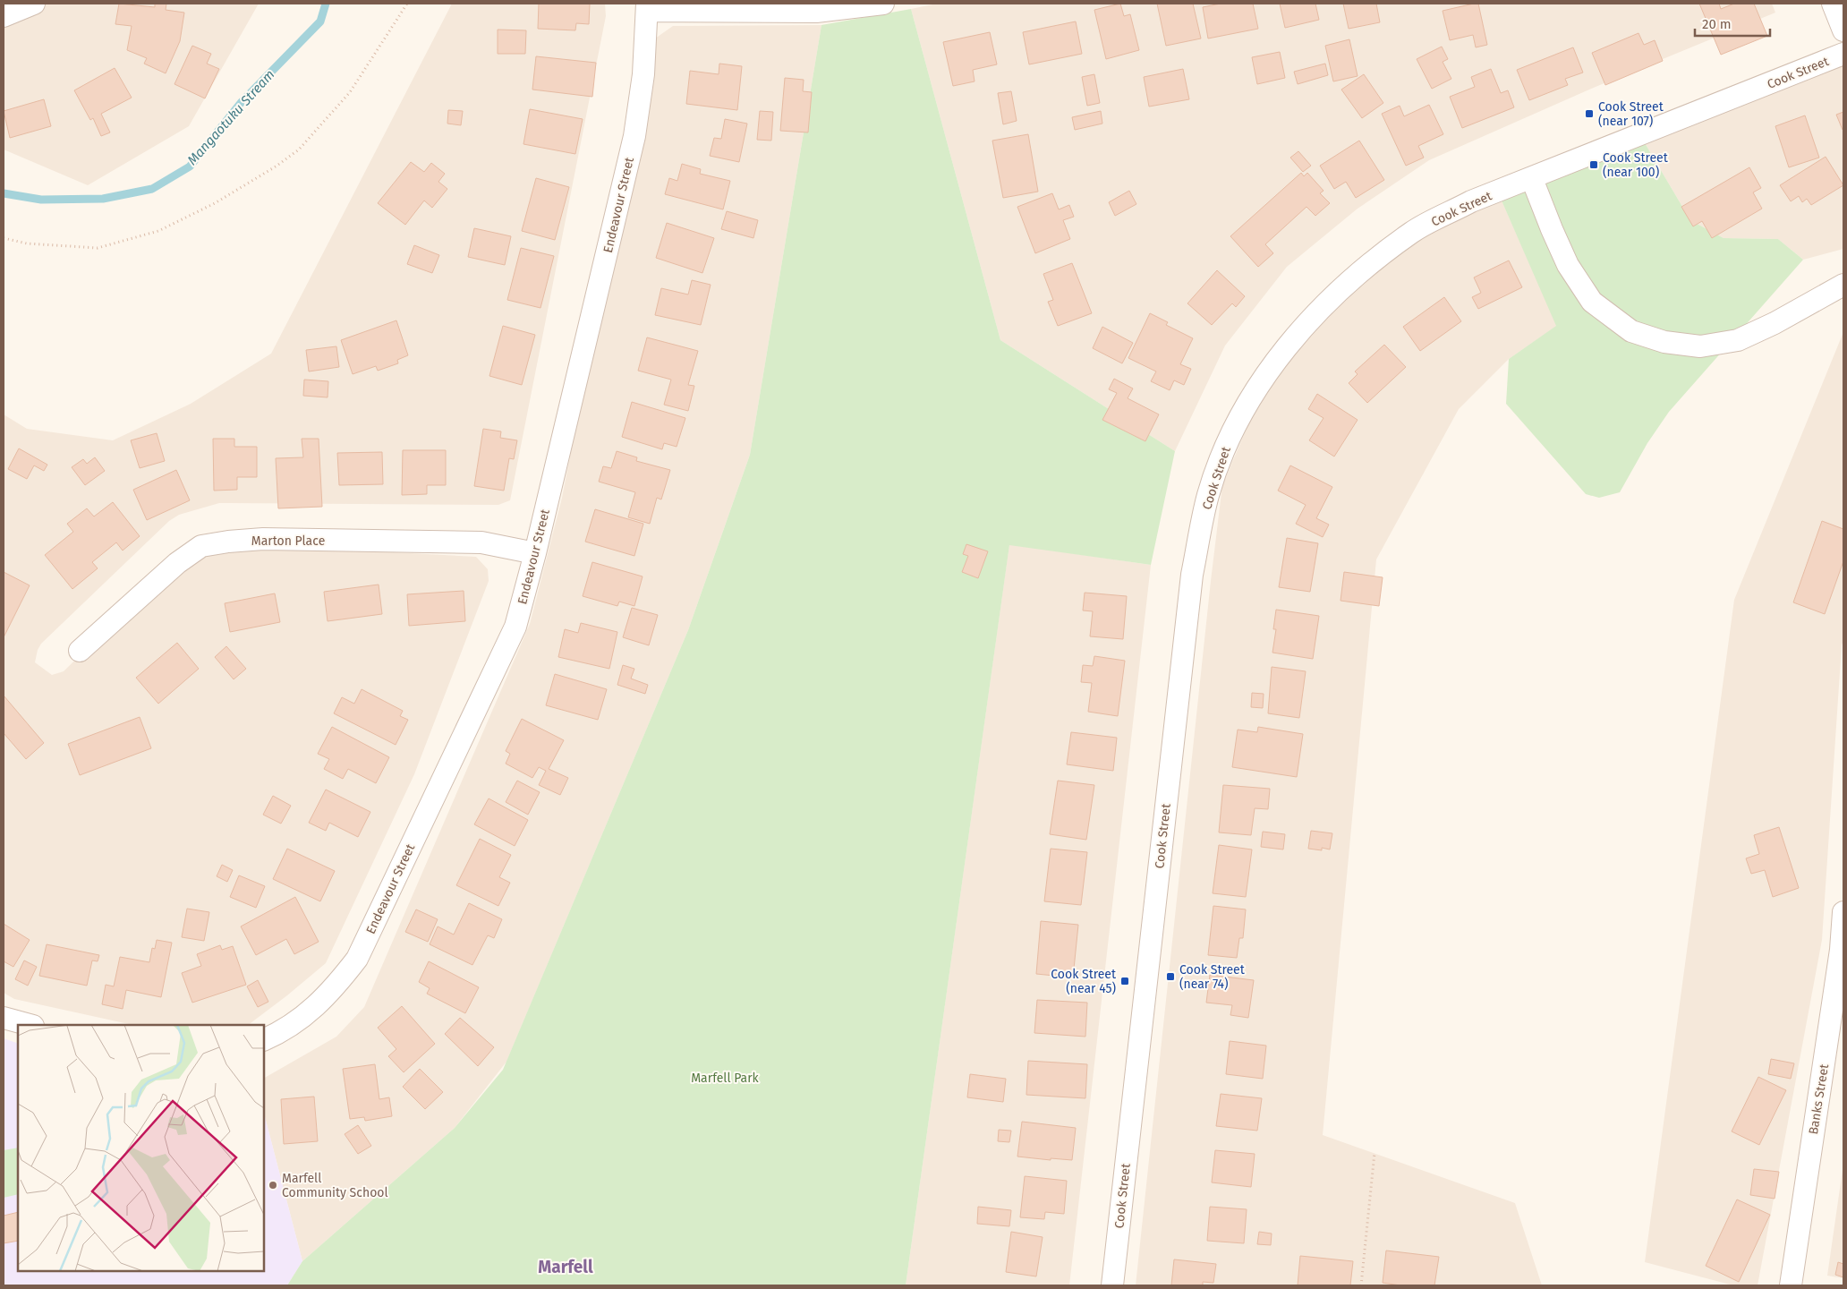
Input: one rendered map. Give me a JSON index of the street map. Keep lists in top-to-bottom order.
{
  "streets": {
    "street": [
      "Cook Street",
      "Endeavour Street",
      "Marton Place",
      "Banks Street"
    ]
  },
  "crossings": [
    ["Endeavour Street", "Marton Place"]
  ],
  "districts": ["Marfell"],
  "water": ["Mangaotuku Stream"],
  "parks": ["Marfell Park"],
  "places": {
    "transit": [
      "Cook Street (near 107)",
      "Cook Street (near 100)",
      "Cook Street (near 74)",
      "Cook Street (near 45)"
    ],
    "other": ["Marfell Community School"]
  },
  "scale_bar": "20 m"
}
